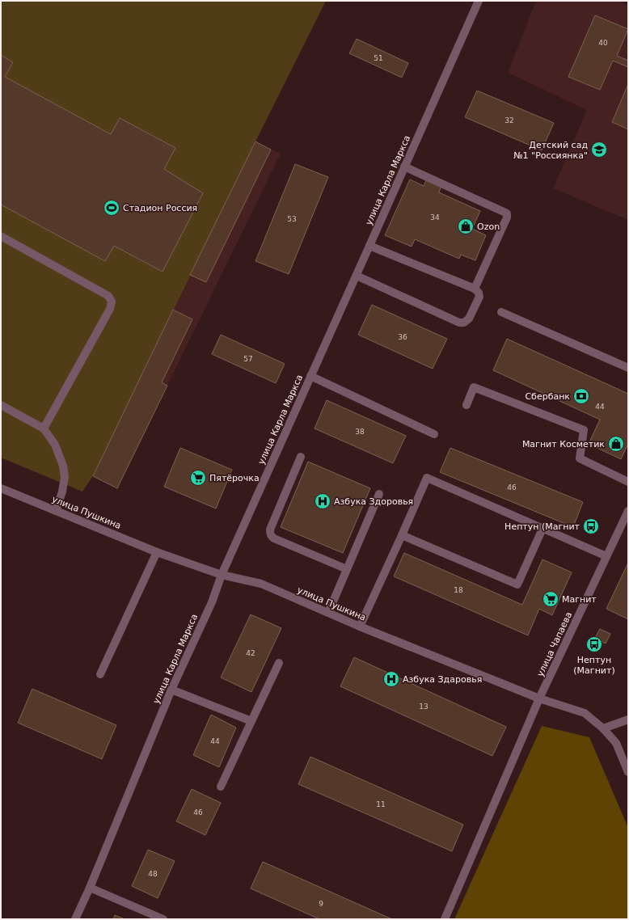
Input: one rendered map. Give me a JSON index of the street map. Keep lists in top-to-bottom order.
{
  "streets": {
    "street": ["улица Карла Маркса", "улица Пушкина", "улица Чапаева"]
  },
  "crossings": [
    ["улица Карла Маркса", "улица Пушкина"],
    ["улица Пушкина", "улица Чапаева"]
  ],
  "places": {
    "school or university": ["Детский сад №1 \"Россиянка\""],
    "sports": ["Стадион Россия"],
    "shop": ["Ozon", "Магнит Косметик"],
    "bank": ["Сбербанк"],
    "supermarket": ["Пятёрочка", "Магнит"],
    "hospital": ["Азбука Здоровья", "Азбука Здаровья"],
    "bus stop": ["Нептун (Магнит", "Нептун (Магнит)"]
  },
  "house_numbers": [
    "40",
    "51",
    "32",
    "34",
    "53",
    "36",
    "57",
    "44",
    "38",
    "46",
    "18",
    "42",
    "13",
    "44",
    "11",
    "46",
    "48",
    "9"
  ]
}
